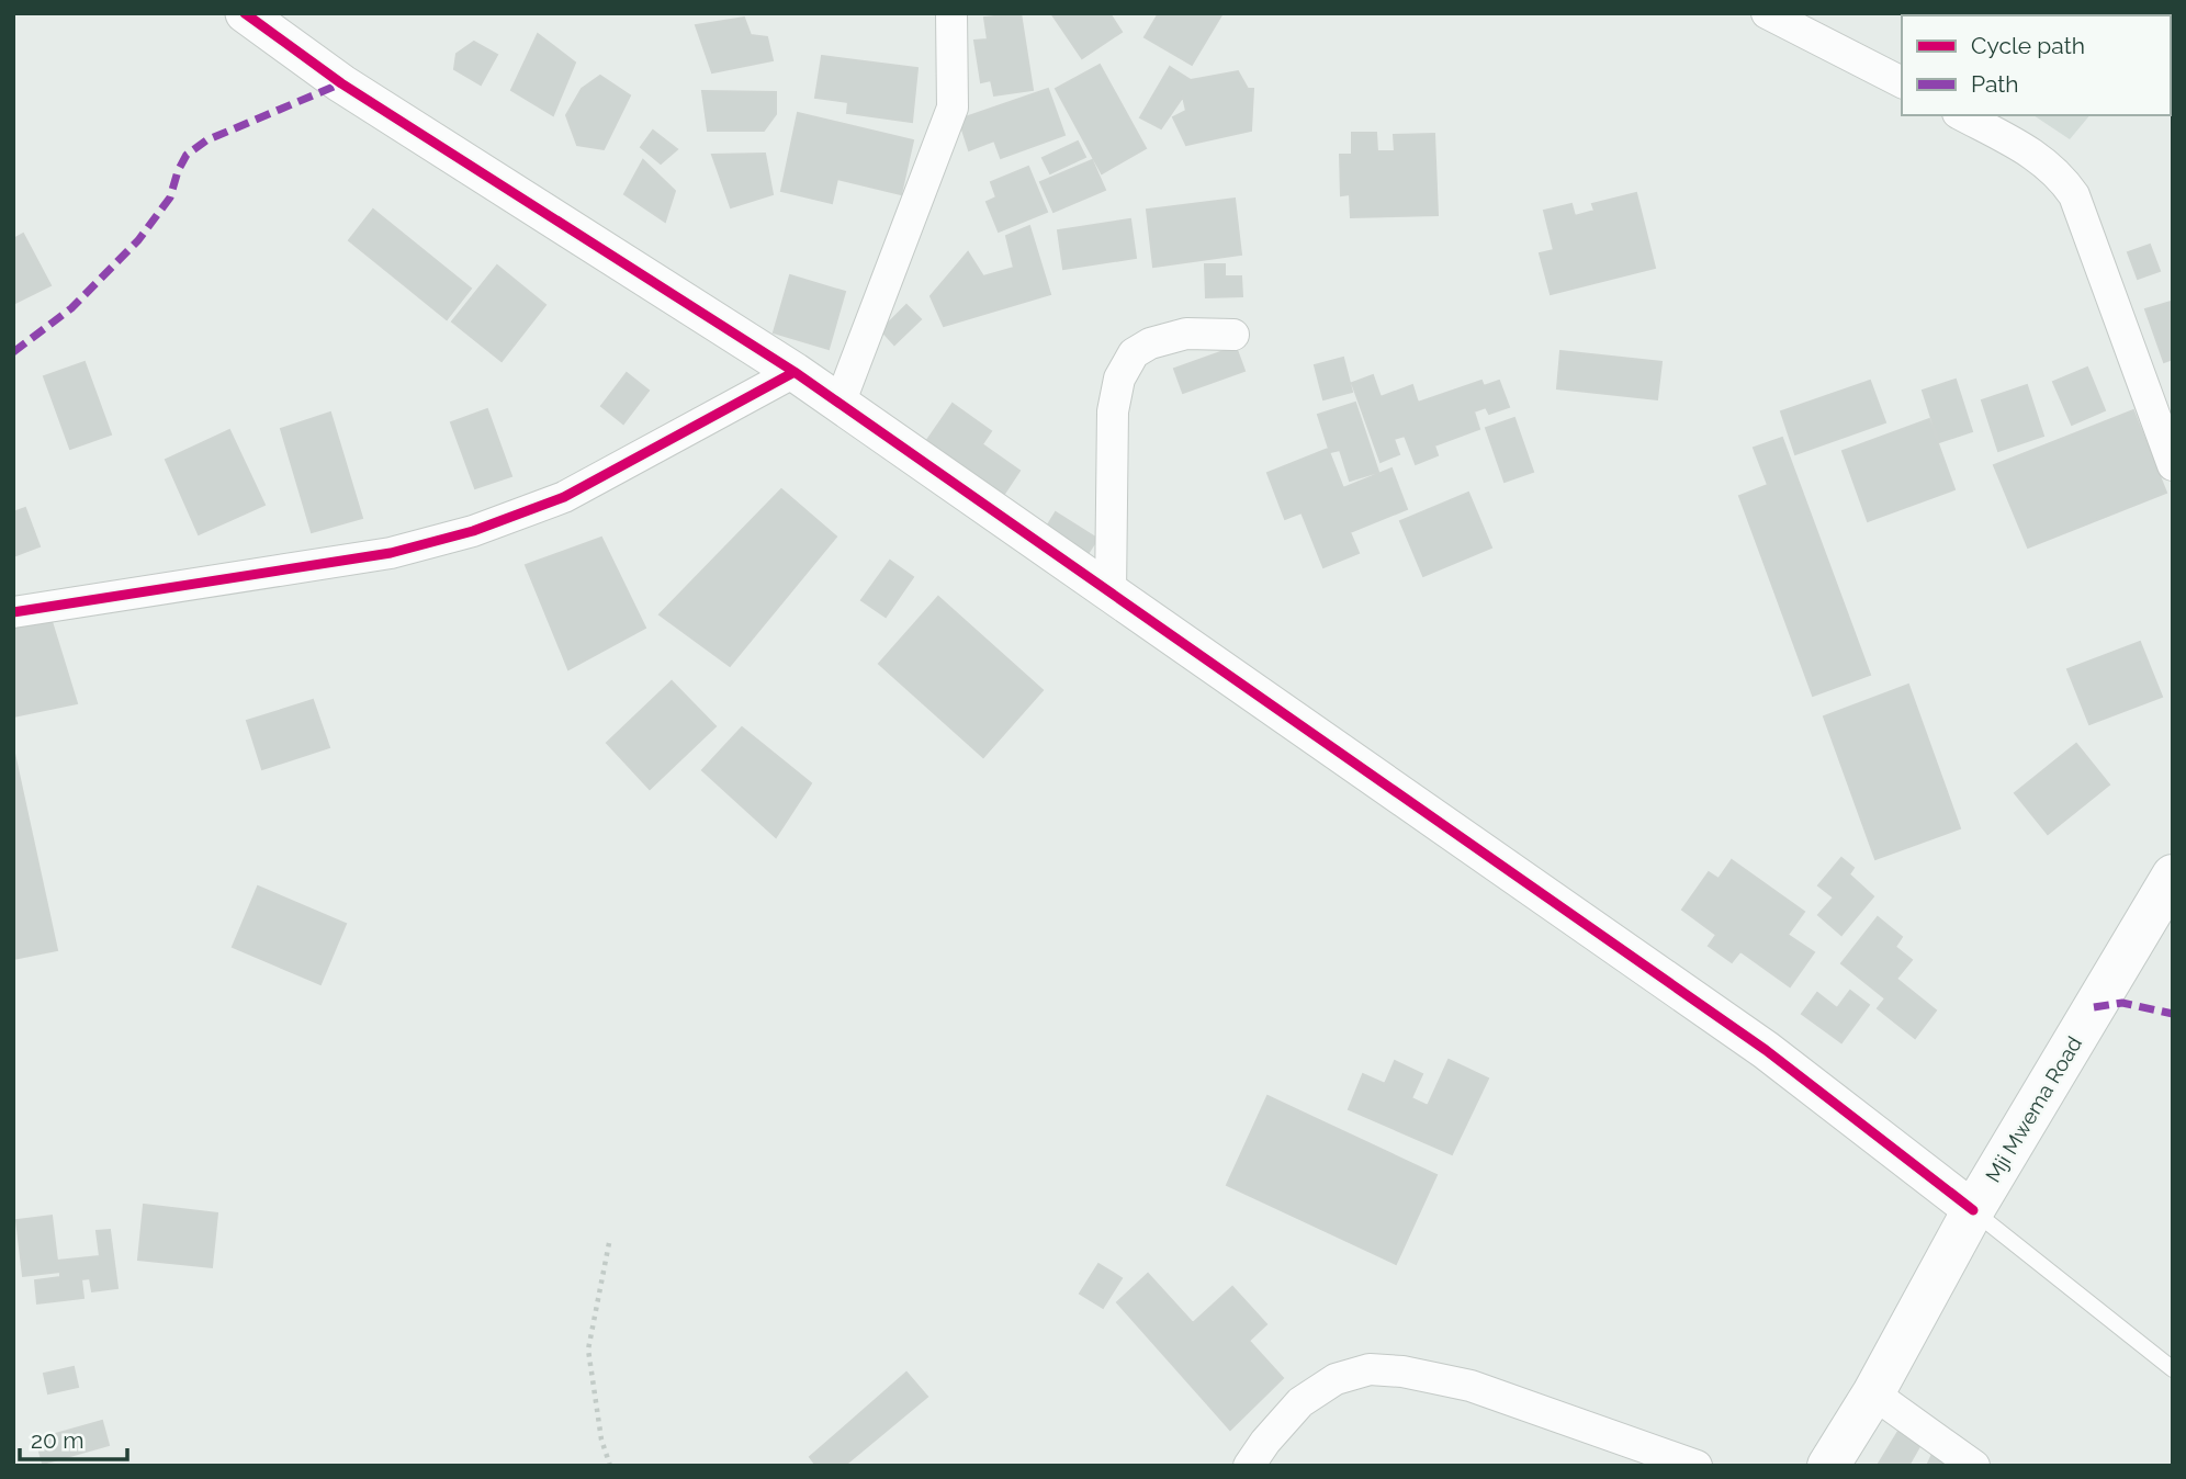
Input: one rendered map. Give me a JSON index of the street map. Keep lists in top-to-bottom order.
{
  "streets": {
    "main road": ["Mji Mwema Road"]
  },
  "legend": ["Cycle path", "Path"],
  "scale_bar": "20 m"
}
